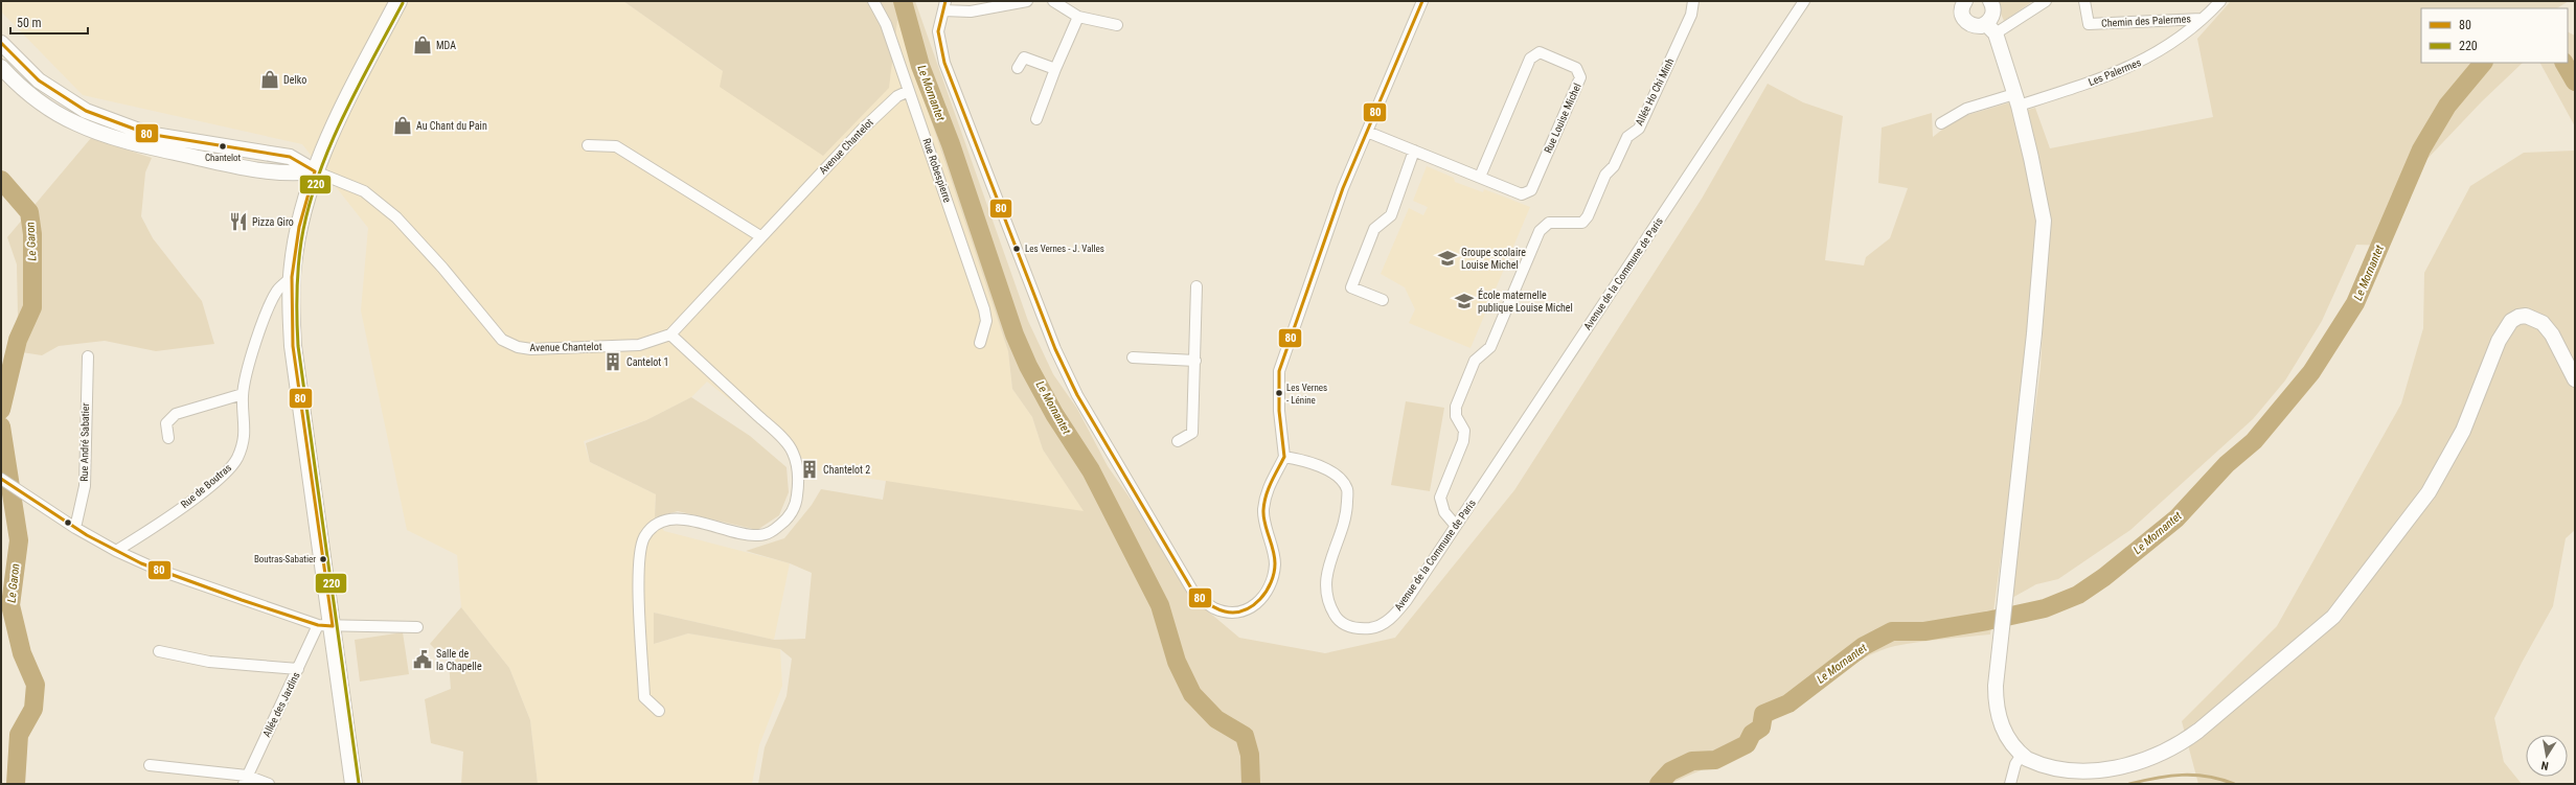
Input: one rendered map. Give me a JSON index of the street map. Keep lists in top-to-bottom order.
{
  "streets": {
    "street": [
      "Chemin des Palermes",
      "Les Palermes",
      "Allée Ho Chi Minh",
      "Rue Louise Michel",
      "Avenue Chantelot",
      "Rue Robespierre",
      "Avenue de la Commune de Paris",
      "Rue André Sabatier",
      "Rue de Boutras",
      "Allée des Jardins"
    ]
  },
  "crossings": [
    ["Chemin des Palermes", "Les Palermes"],
    ["Allée Ho Chi Minh", "Avenue de la Commune de Paris"],
    ["Avenue Chantelot", "Rue Robespierre"]
  ],
  "water": ["Le Mornantet", "Le Garon"],
  "places": {
    "shop": ["MDA", "Delko", "Au Chant du Pain"],
    "other": [
      "Chantelot",
      "Les Vernes - J. Valles",
      "Les Vernes - Lénine",
      "Boutras-Sabatier"
    ],
    "restaurant": ["Pizza Giro"],
    "school or university": ["Groupe scolaire Louise Michel", "École maternelle publique Louise Michel"],
    "building": ["Cantelot 1", "Chantelot 2"],
    "public building": ["Salle de la Chapelle"]
  },
  "lines": ["transit line 80", "transit line 220"],
  "legend": ["80", "220"],
  "scale_bar": "50 m",
  "north": "bottom"
}
